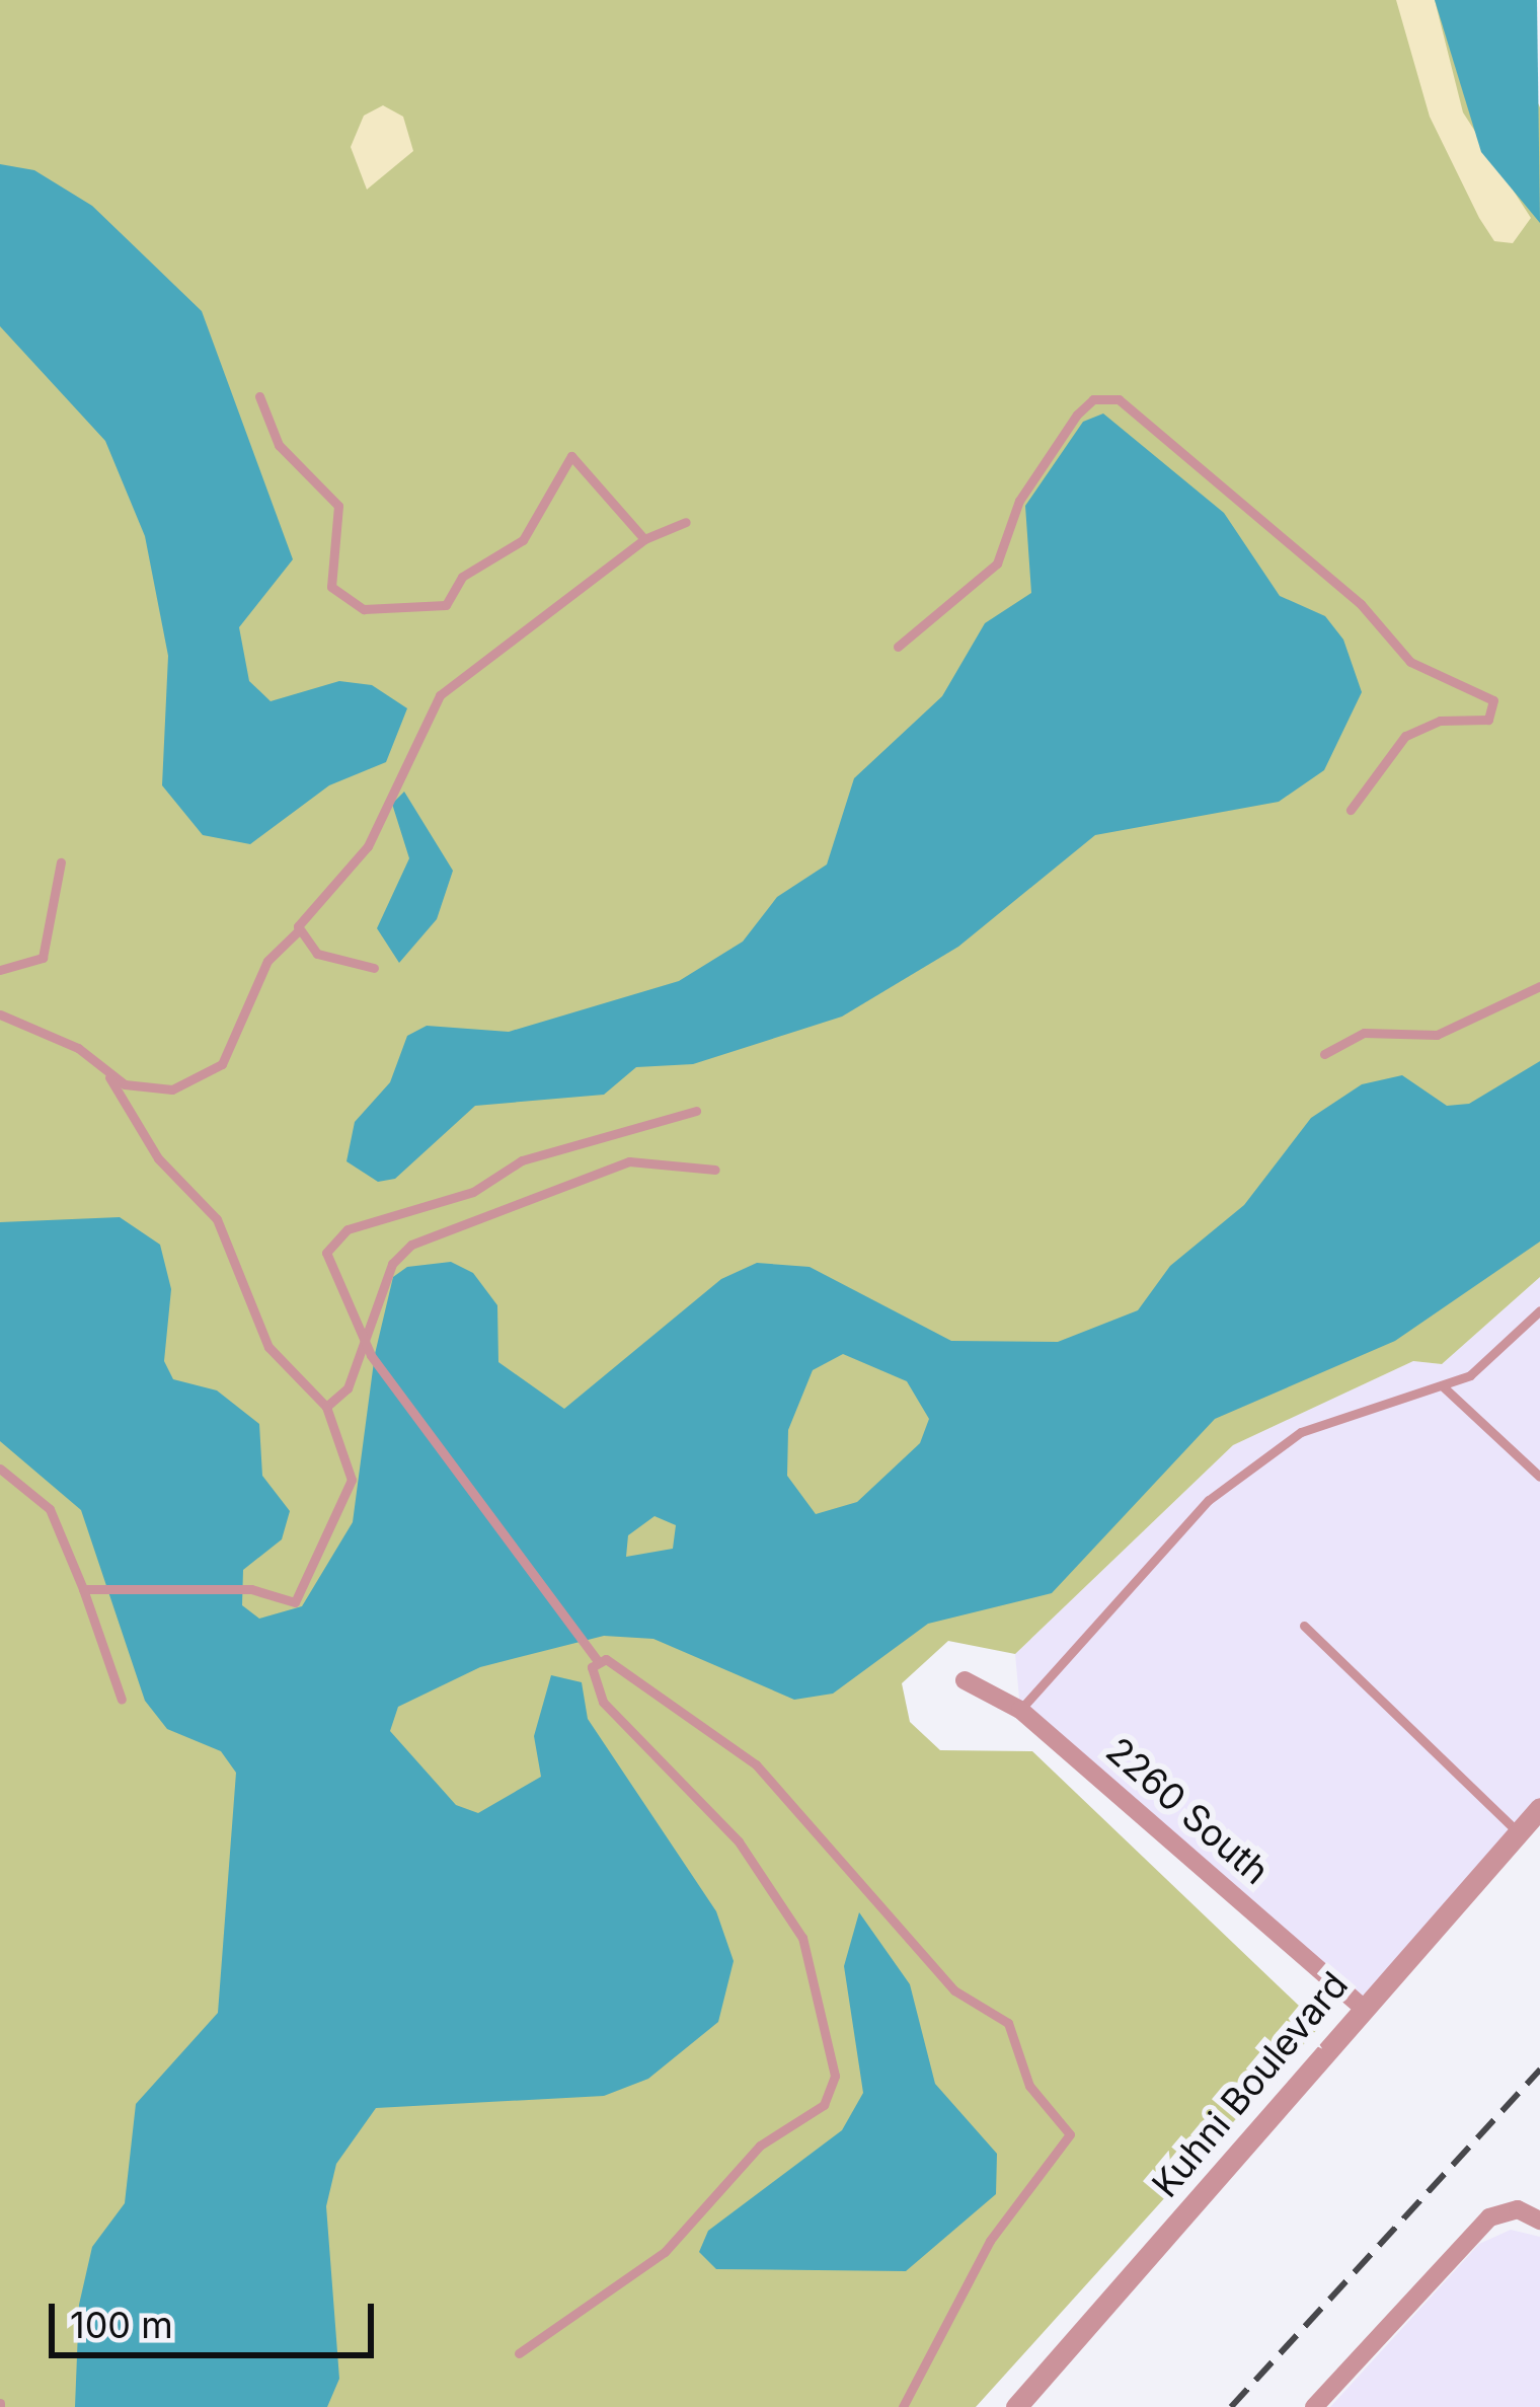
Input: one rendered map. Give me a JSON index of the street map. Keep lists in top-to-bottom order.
{
  "streets": {
    "street": ["2260 South", "Kuhni Boulevard"]
  },
  "crossings": [
    ["2260 South", "Kuhni Boulevard"]
  ],
  "scale_bar": "100 m"
}
